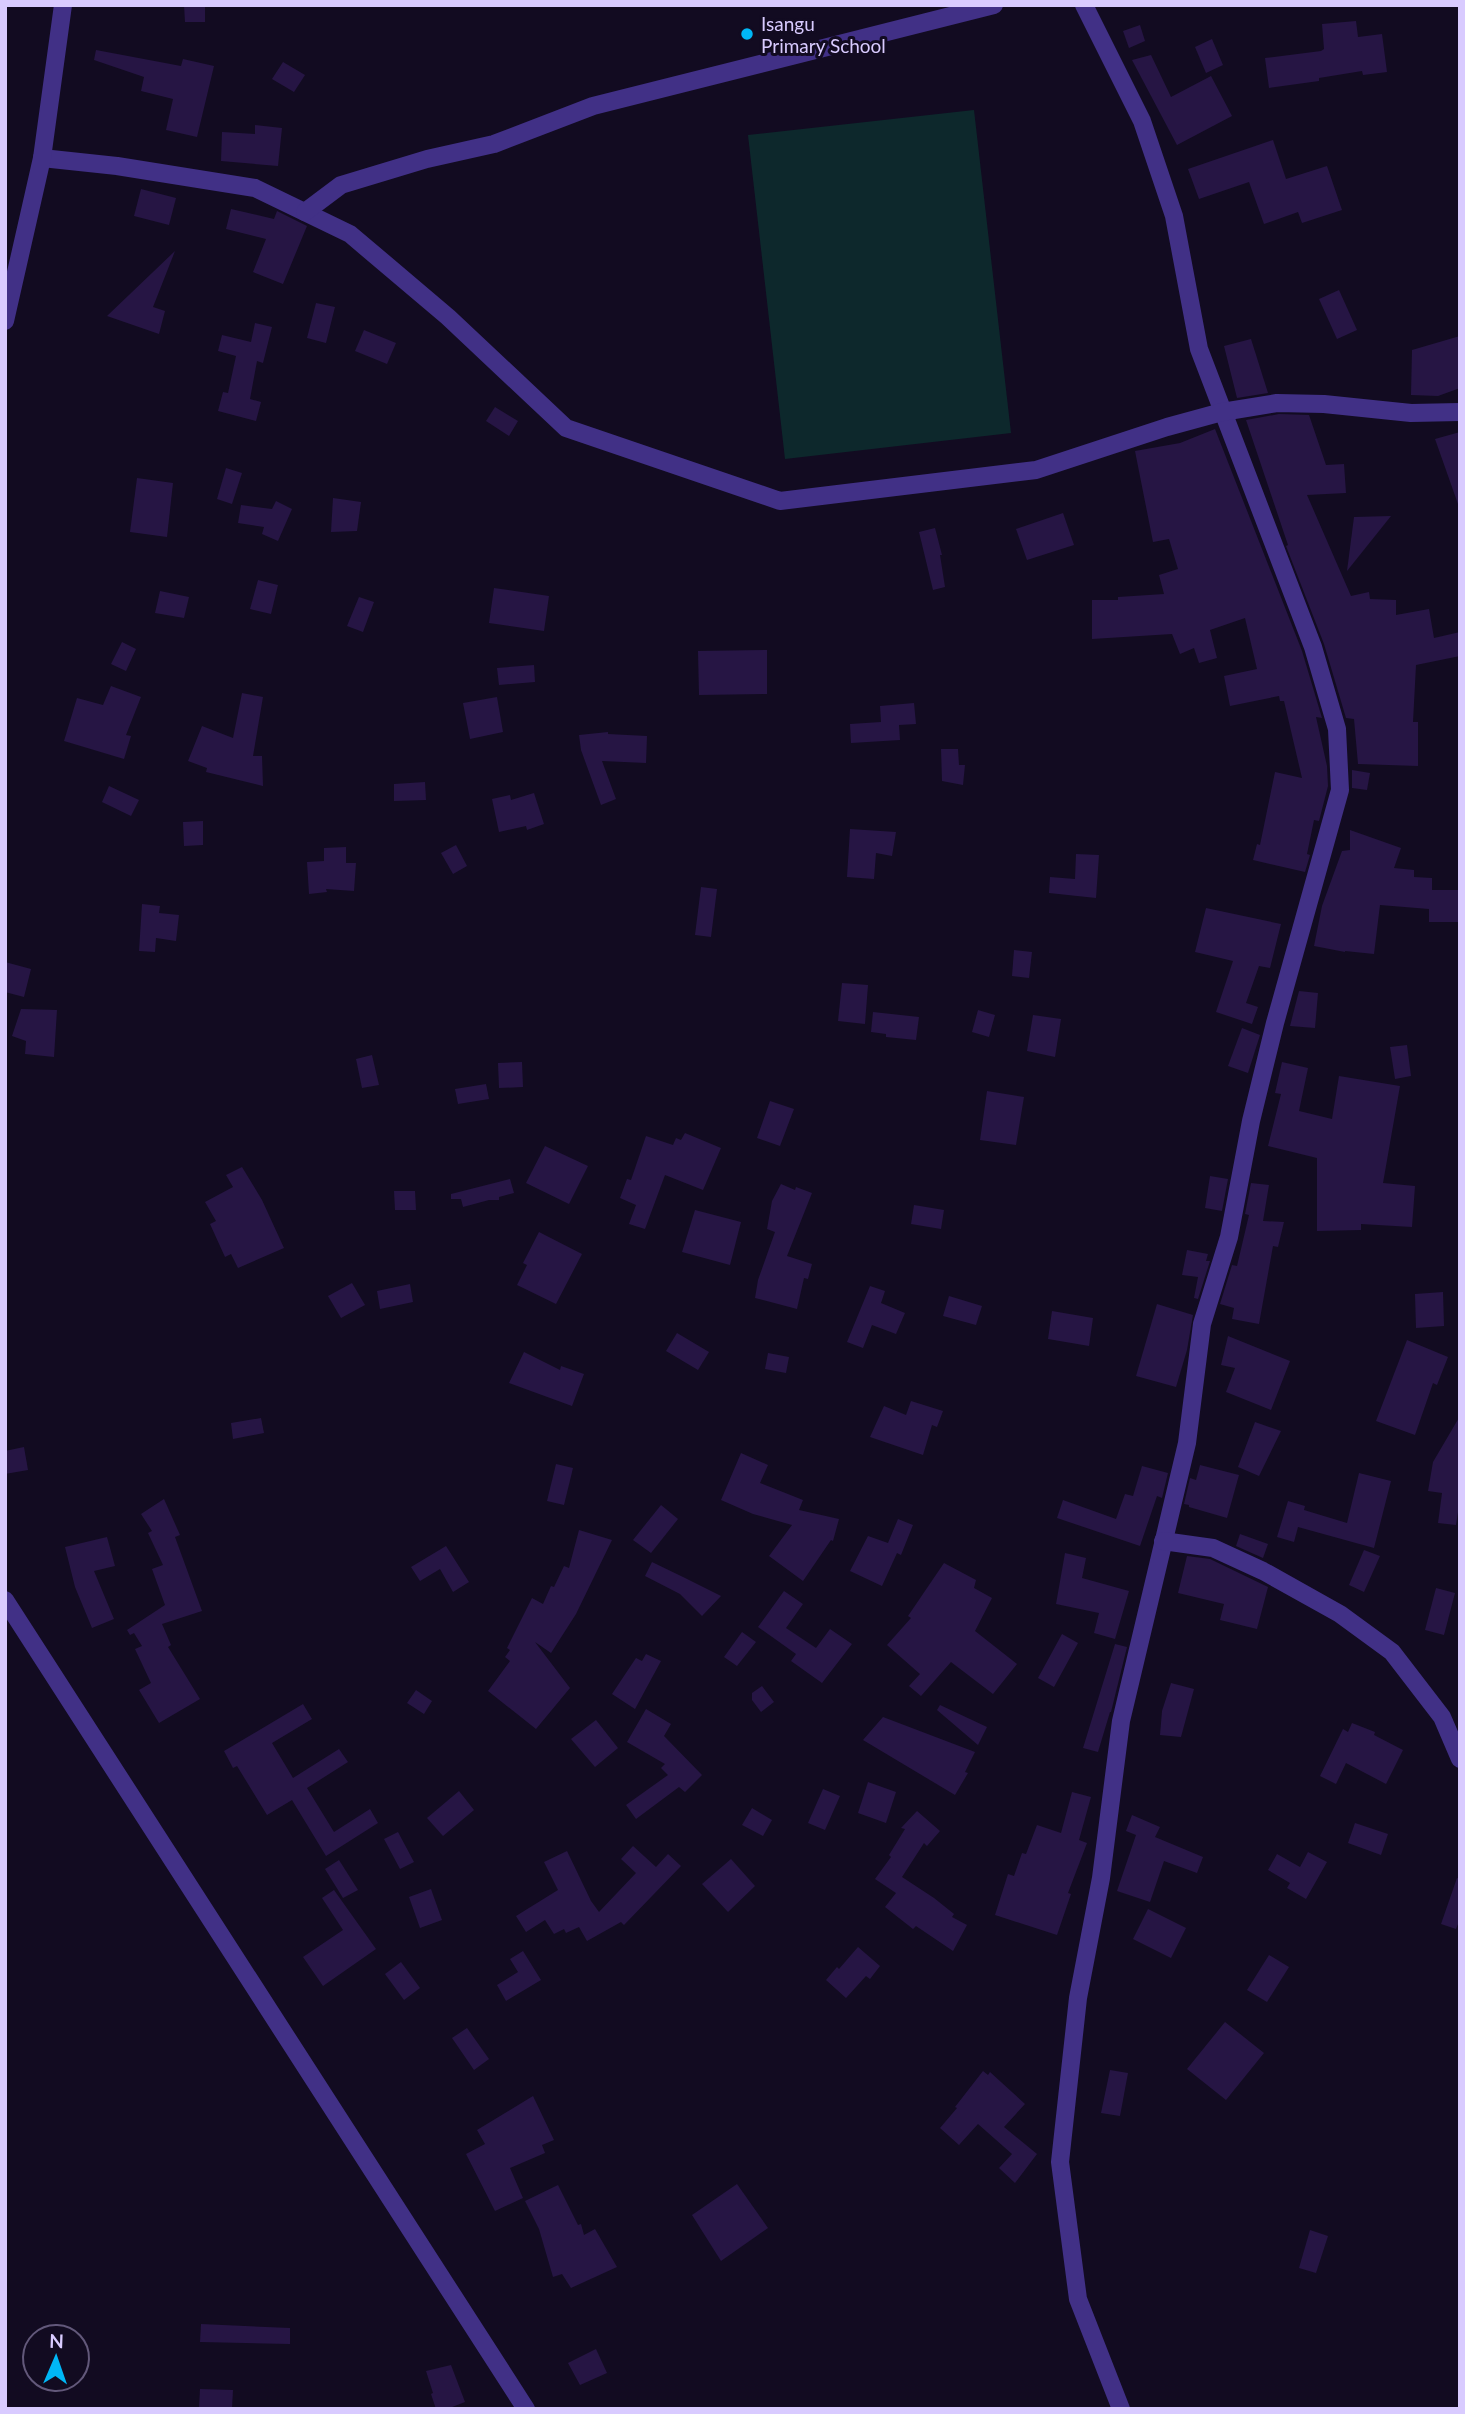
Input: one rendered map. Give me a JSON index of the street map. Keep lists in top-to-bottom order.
{
  "places": ["Isangu Primary School"],
  "north": "top"
}
